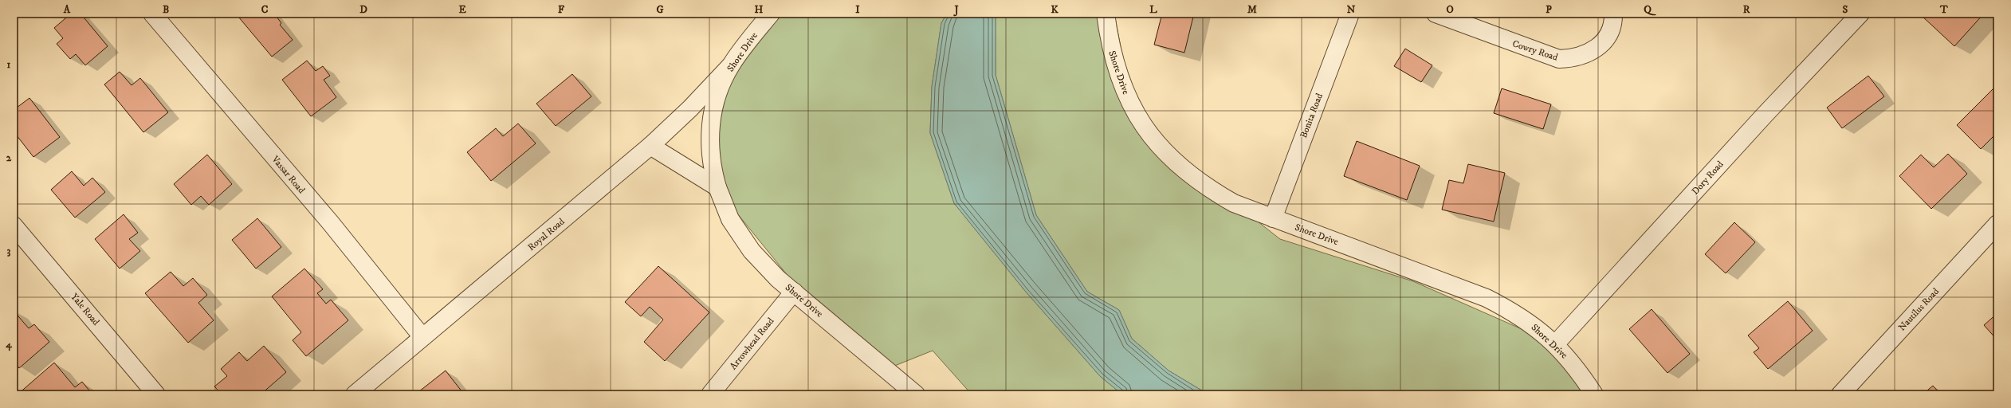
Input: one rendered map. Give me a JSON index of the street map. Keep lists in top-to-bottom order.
{
  "streets": {
    "street": [
      "Cowry Road",
      "Shore Drive",
      "Bonita Road",
      "Vassar Road",
      "Dory Road",
      "Royal Road",
      "Yale Road",
      "Nautilus Road",
      "Arrowhead Road"
    ]
  },
  "crossings": [
    ["Shore Drive", "Bonita Road"],
    ["Shore Drive", "Dory Road"],
    ["Shore Drive", "Royal Road"],
    ["Shore Drive", "Arrowhead Road"],
    ["Vassar Road", "Royal Road"]
  ],
  "grid": {
    "columns": [
      "A",
      "B",
      "C",
      "D",
      "E",
      "F",
      "G",
      "H",
      "I",
      "J",
      "K",
      "L",
      "M",
      "N",
      "O",
      "P",
      "Q",
      "R",
      "S",
      "T"
    ],
    "rows": [
      "1",
      "2",
      "3",
      "4"
    ]
  }
}
